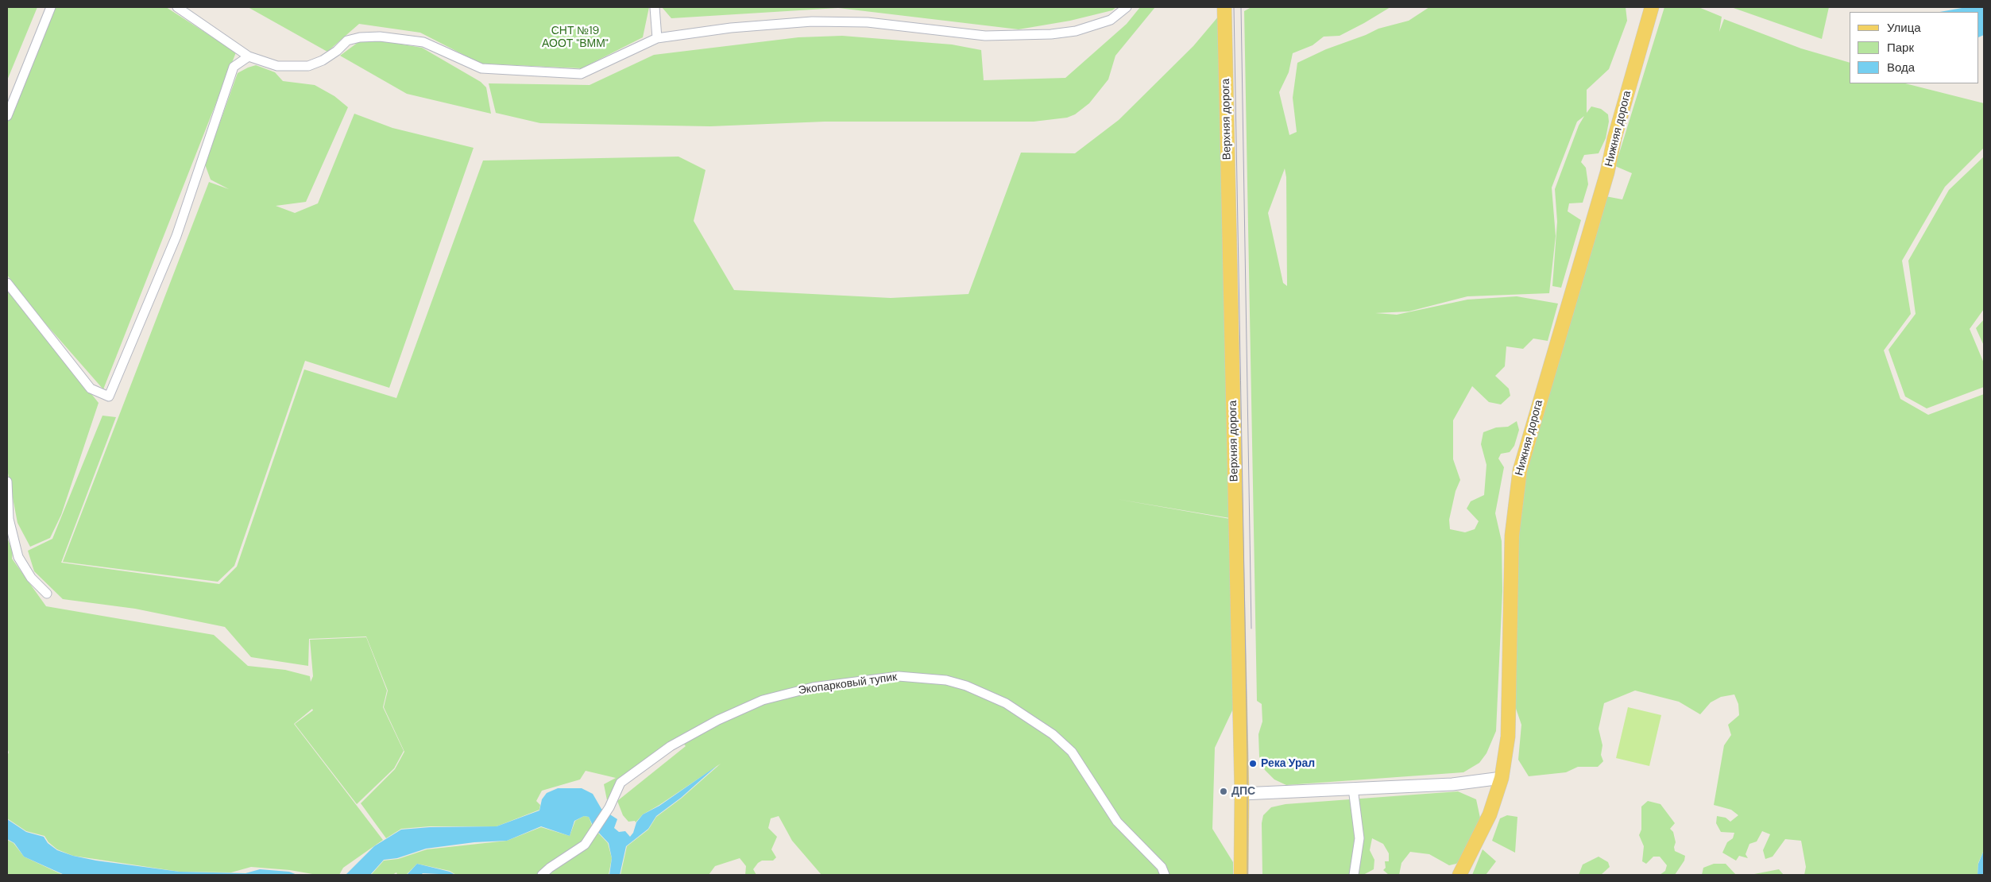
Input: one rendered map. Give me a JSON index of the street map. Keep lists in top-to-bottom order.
{
  "streets": {
    "main road": ["Верхняя дорога", "Нижняя дорога"],
    "street": ["Экопарковый тупик"]
  },
  "parks": ["СНТ №19 АООТ \"ВММ\""],
  "places": ["Река Урал", "ДПС"],
  "legend": ["Улица", "Парк", "Вода"]
}
